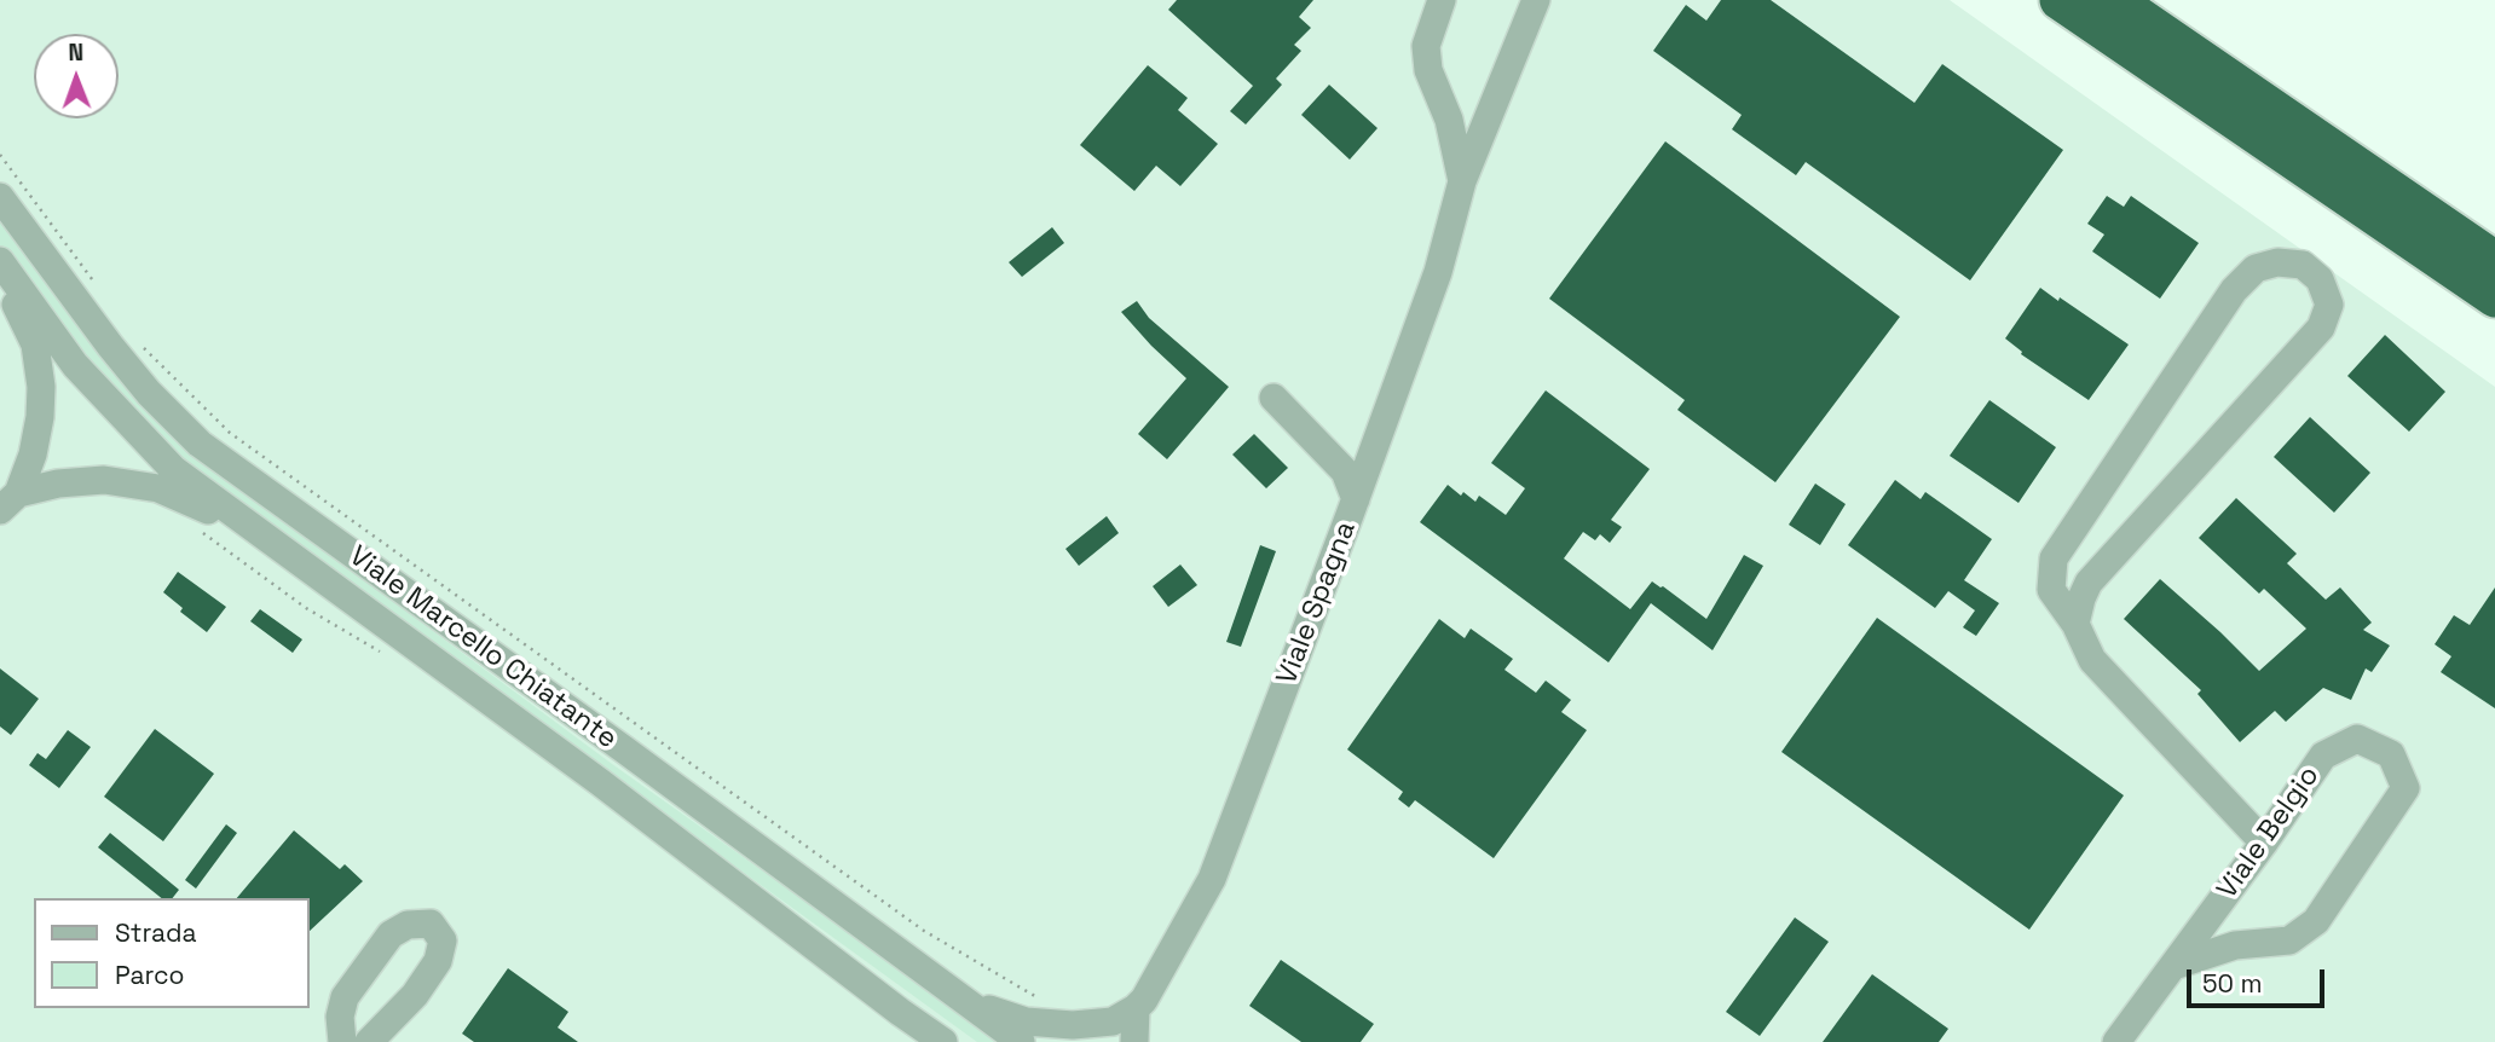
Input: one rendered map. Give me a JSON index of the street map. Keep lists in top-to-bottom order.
{
  "streets": {
    "street": ["Viale Spagna", "Viale Marcello Chiatante", "Viale Belgio"]
  },
  "legend": ["Strada", "Parco"],
  "scale_bar": "50 m",
  "north": "top"
}
